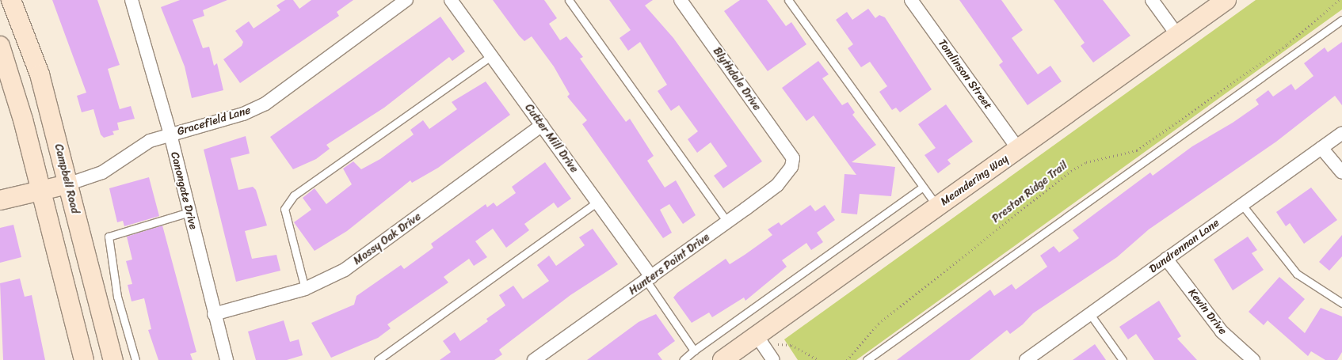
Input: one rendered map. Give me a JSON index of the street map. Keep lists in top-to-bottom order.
{
  "streets": {
    "main road": ["Gracefield Lane", "Campbell Road", "Meandering Way"],
    "street": [
      "Tomlinson Street",
      "Blythdale Drive",
      "Cutter Mill Drive",
      "Canongate Drive",
      "Mossy Oak Drive",
      "Dundrennan Lane",
      "Hunters Point Drive",
      "Kevin Drive"
    ],
    "path": ["Preston Ridge Trail"]
  },
  "crossings": [
    ["Tomlinson Street", "Meandering Way"],
    ["Blythdale Drive", "Hunters Point Drive"],
    ["Gracefield Lane", "Campbell Road"],
    ["Gracefield Lane", "Canongate Drive"],
    ["Cutter Mill Drive", "Mossy Oak Drive"],
    ["Cutter Mill Drive", "Hunters Point Drive"],
    ["Canongate Drive", "Mossy Oak Drive"],
    ["Dundrennan Lane", "Kevin Drive"]
  ]
}
